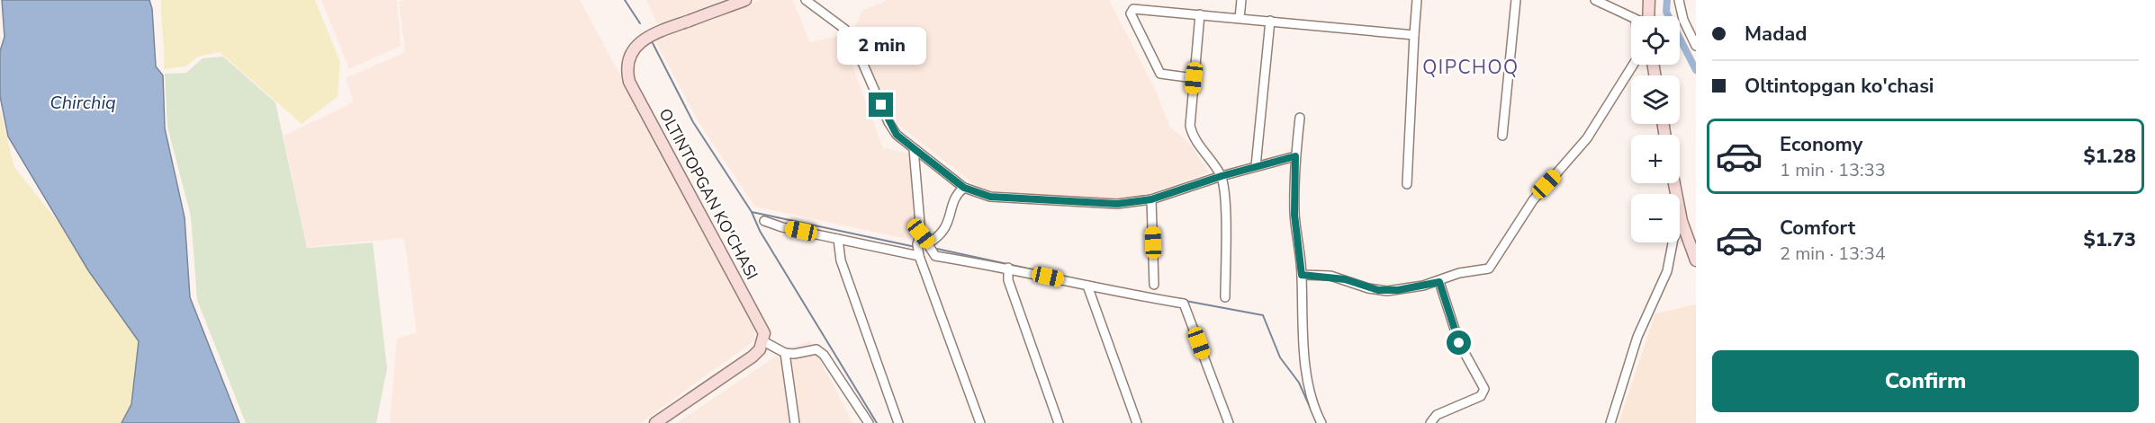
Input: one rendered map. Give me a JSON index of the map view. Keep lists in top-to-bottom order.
{
  "streets": {
    "street": ["OLTINTOPGAN KO'CHASI"]
  },
  "districts": ["QIPCHOQ"],
  "water": ["Chirchiq"],
  "page": {
    "banner": ["Madad", "Oltintopgan ko'chasi"],
    "map_buttons": ["+", "−"],
    "bubble": "2 min",
    "list": [
      {
        "name": "Economy",
        "note": "1 min · 13:33",
        "value": "$1.28"
      },
      {
        "name": "Comfort",
        "note": "2 min · 13:34",
        "value": "$1.73"
      }
    ],
    "buttons": "Confirm"
  }
}
